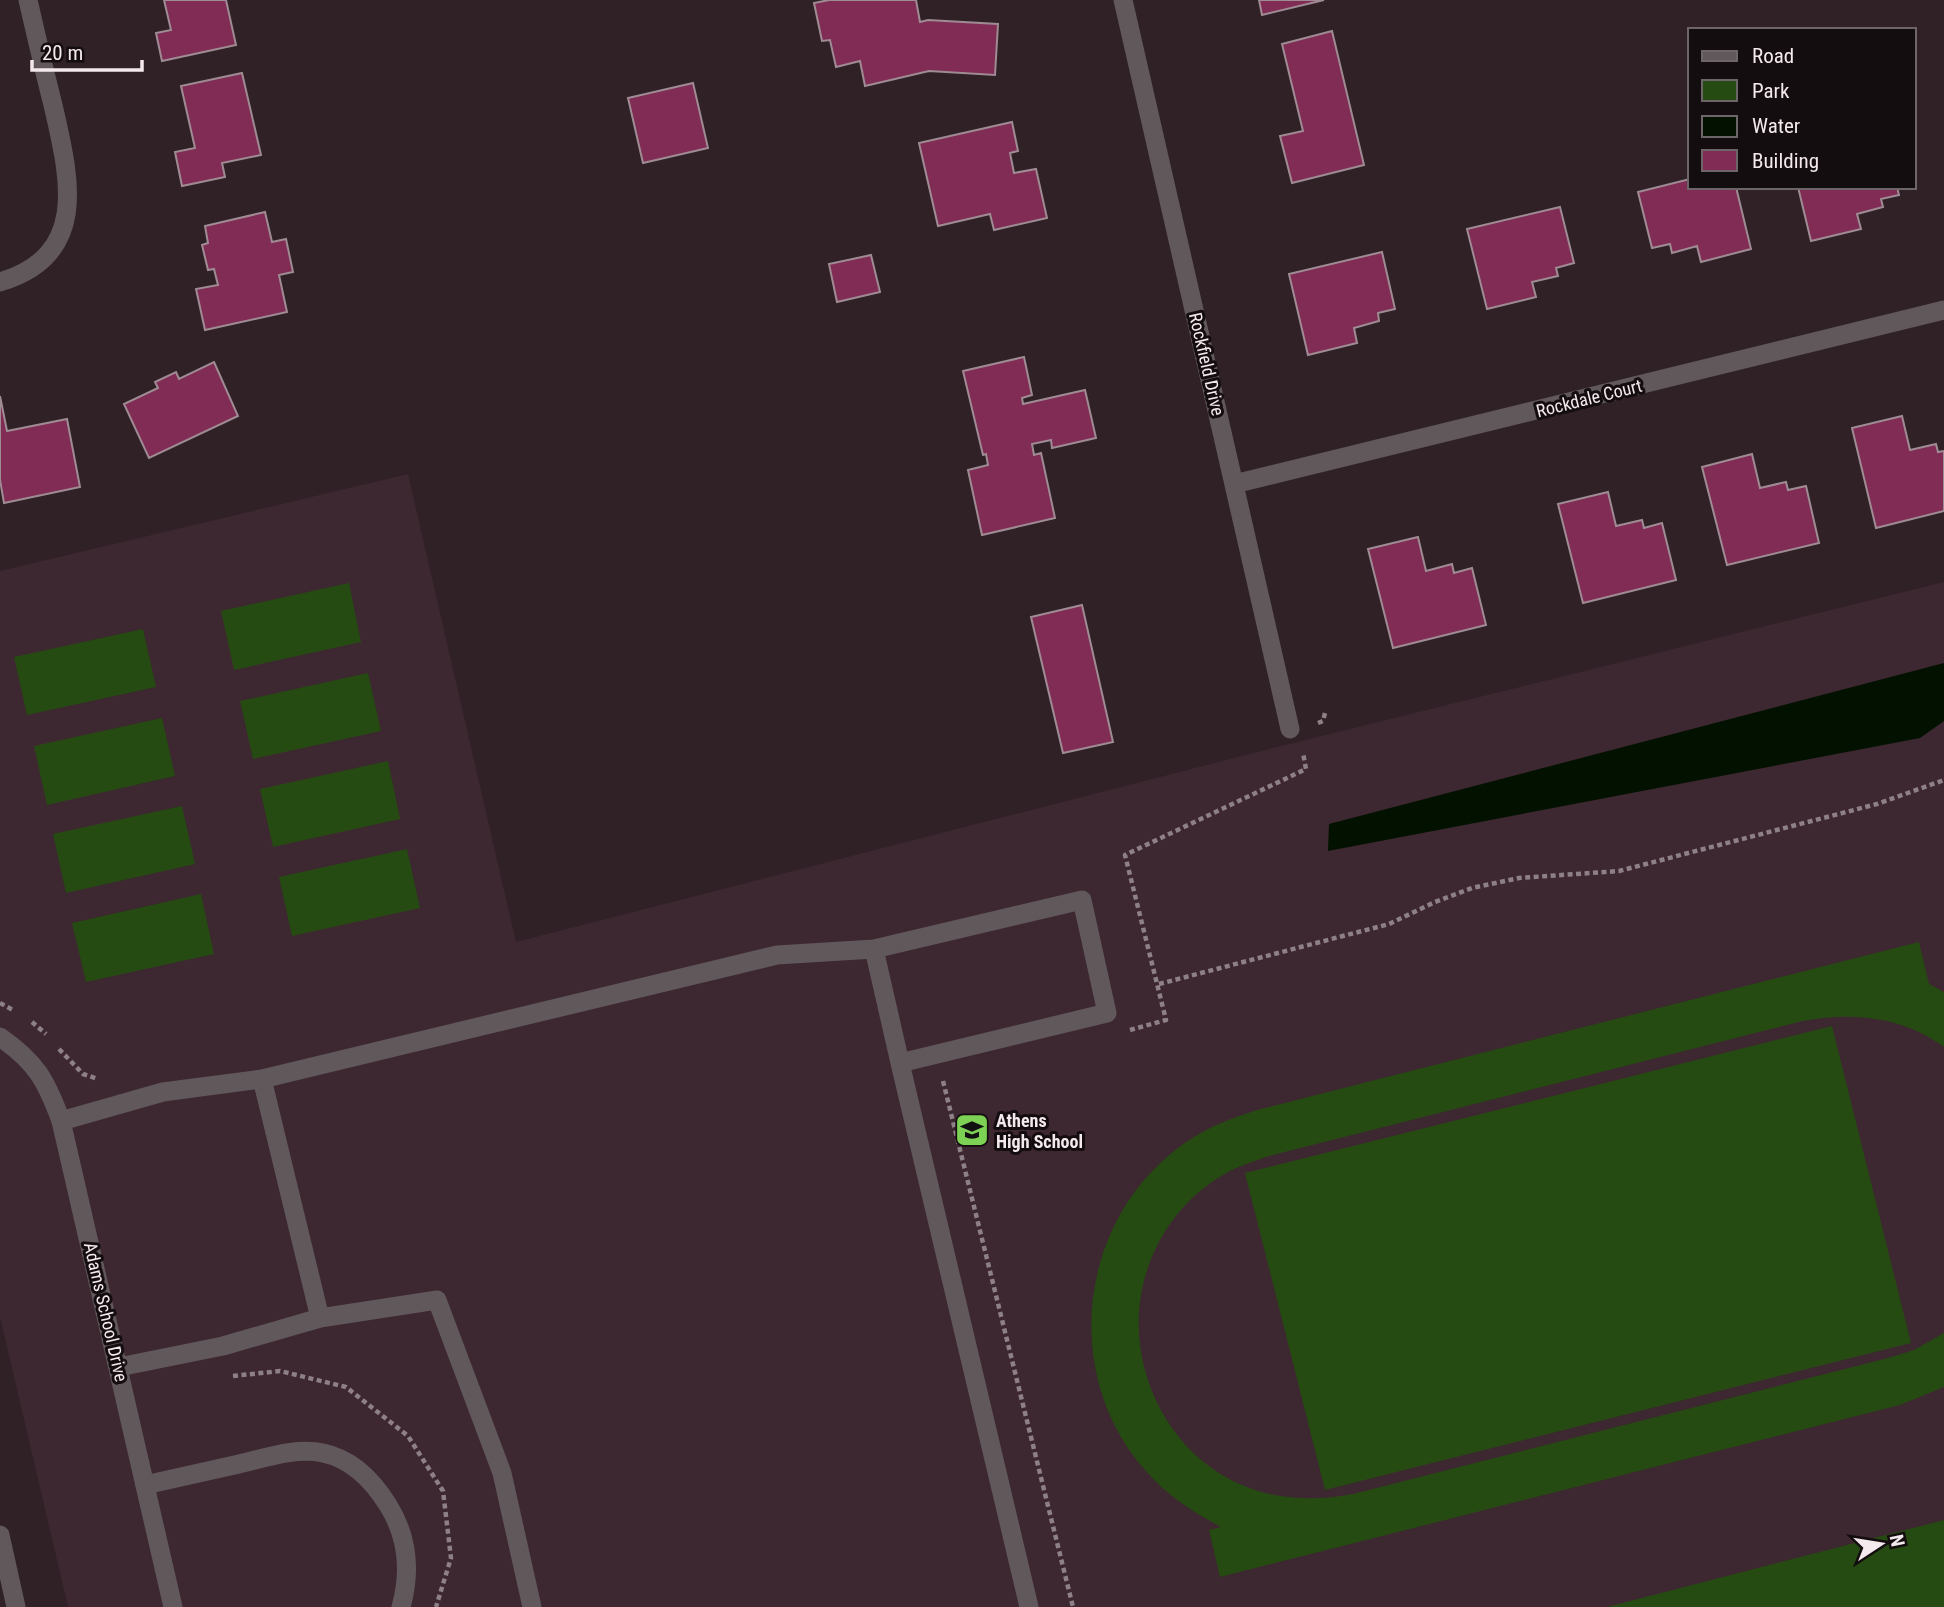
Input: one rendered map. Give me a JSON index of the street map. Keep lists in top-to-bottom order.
{
  "streets": {
    "street": ["Rockfield Drive", "Rockdale Court", "Adams School Drive"]
  },
  "crossings": [
    ["Rockfield Drive", "Rockdale Court"]
  ],
  "places": {
    "school or university": ["Athens High School"]
  },
  "legend": [
    "Road",
    "Park",
    "Water",
    "Building"
  ],
  "scale_bar": "20 m",
  "north": "right"
}
